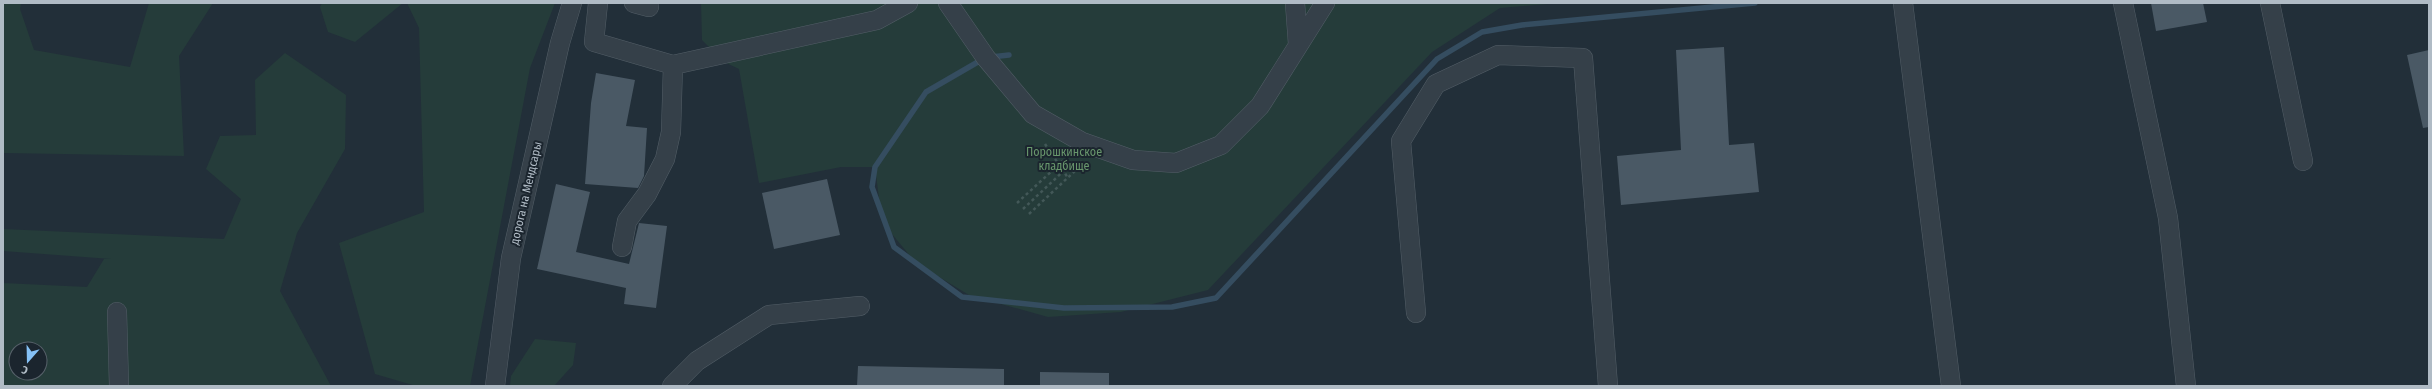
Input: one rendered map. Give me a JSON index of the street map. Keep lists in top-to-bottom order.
{
  "streets": {
    "street": ["дорога на Мендсары"]
  },
  "parks": ["Порошкинское кладбище"],
  "north": "bottom"
}
